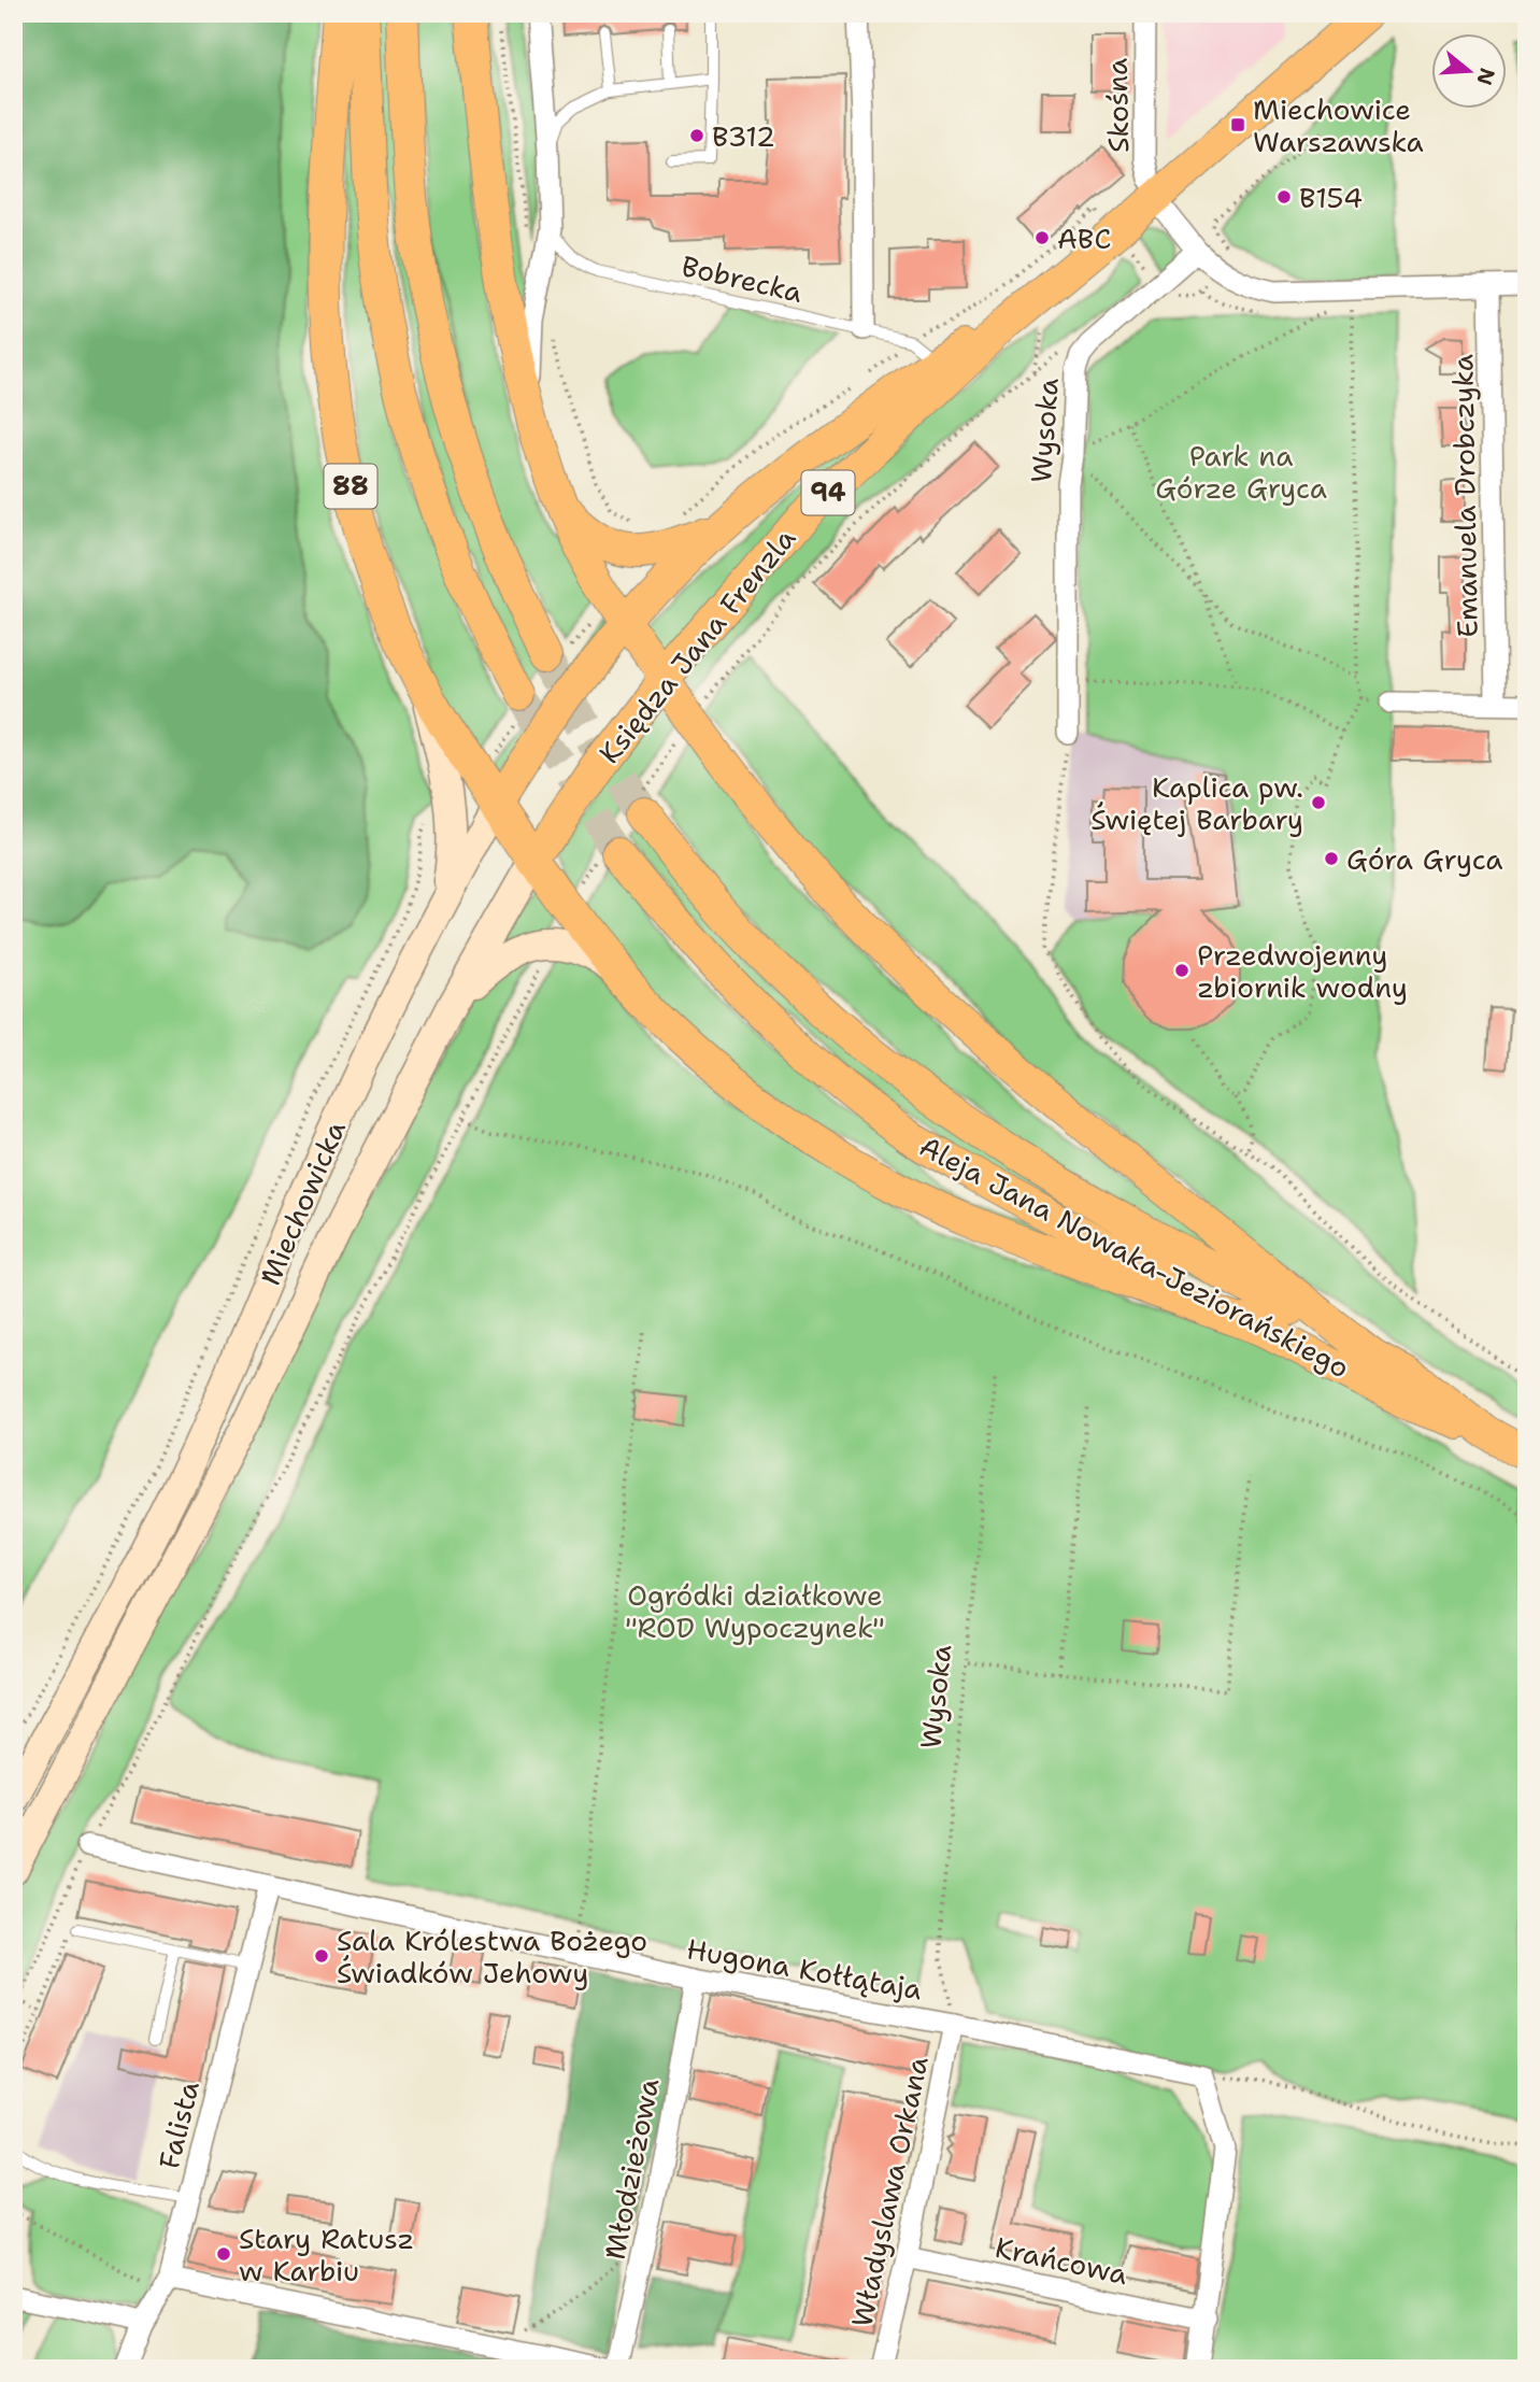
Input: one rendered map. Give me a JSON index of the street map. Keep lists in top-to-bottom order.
{
  "streets": {
    "main road": [
      "88",
      "94",
      "Księdza Jana Frenzla",
      "Miechowicka",
      "Aleja Jana Nowaka-Jeziorańskiego"
    ],
    "street": [
      "Skośna",
      "Wysoka",
      "Emanuela Drobczyka",
      "Hugona Kołłątaja",
      "Falista",
      "Młodzieżowa",
      "Władyslawa Orkana",
      "Krańcowa"
    ],
    "lane": ["Bobrecka"]
  },
  "crossings": [
    ["Skośna", "Księdza Jana Frenzla"],
    ["Bobrecka", "Księdza Jana Frenzla"],
    ["Wysoka", "Hugona Kołłątaja"],
    ["Wysoka", "Władyslawa Orkana"],
    ["88", "Księdza Jana Frenzla"],
    ["88", "Miechowicka"],
    ["Księdza Jana Frenzla", "Miechowicka"],
    ["Hugona Kołłątaja", "Falista"],
    ["Hugona Kołłątaja", "Młodzieżowa"],
    ["Hugona Kołłątaja", "Władyslawa Orkana"],
    ["Władyslawa Orkana", "Krańcowa"]
  ],
  "parks": ["Park na Górze Gryca", "Ogródki działkowe \"ROD Wypoczynek\""],
  "places": {
    "transit": ["Miechowice Warszawska"],
    "other": [
      "B312",
      "B154",
      "ABC",
      "Kaplica pw. Świętej Barbary",
      "Góra Gryca",
      "Przedwojenny zbiornik wodny",
      "Sala Królestwa Bożego Świadków Jehowy",
      "Stary Ratusz w Karbiu"
    ]
  },
  "north": "right"
}
